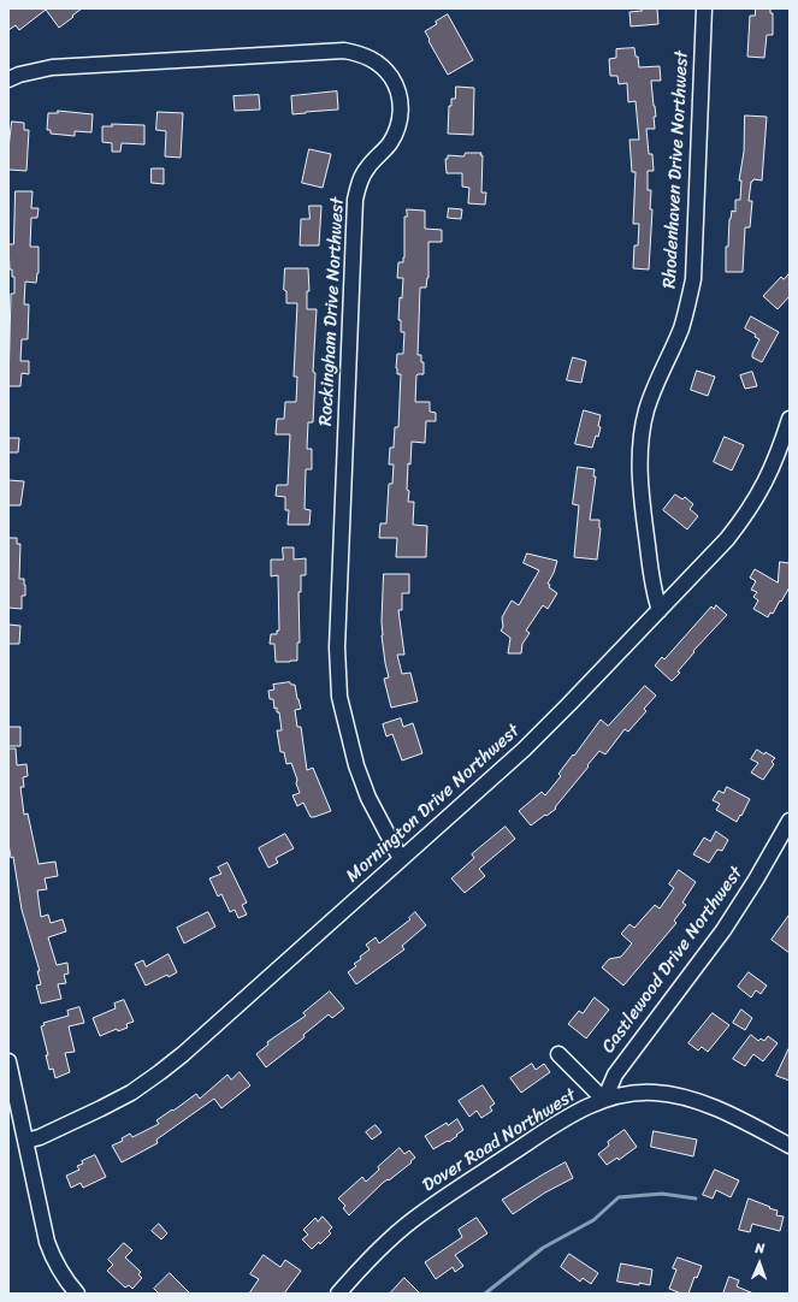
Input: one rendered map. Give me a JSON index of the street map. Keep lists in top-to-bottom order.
{
  "streets": {
    "street": [
      "Rhodenhaven Drive Northwest",
      "Rockingham Drive Northwest",
      "Mornington Drive Northwest",
      "Castlewood Drive Northwest",
      "Dover Road Northwest"
    ]
  },
  "crossings": [
    ["Rhodenhaven Drive Northwest", "Mornington Drive Northwest"],
    ["Rockingham Drive Northwest", "Mornington Drive Northwest"],
    ["Castlewood Drive Northwest", "Dover Road Northwest"]
  ],
  "north": "top"
}
